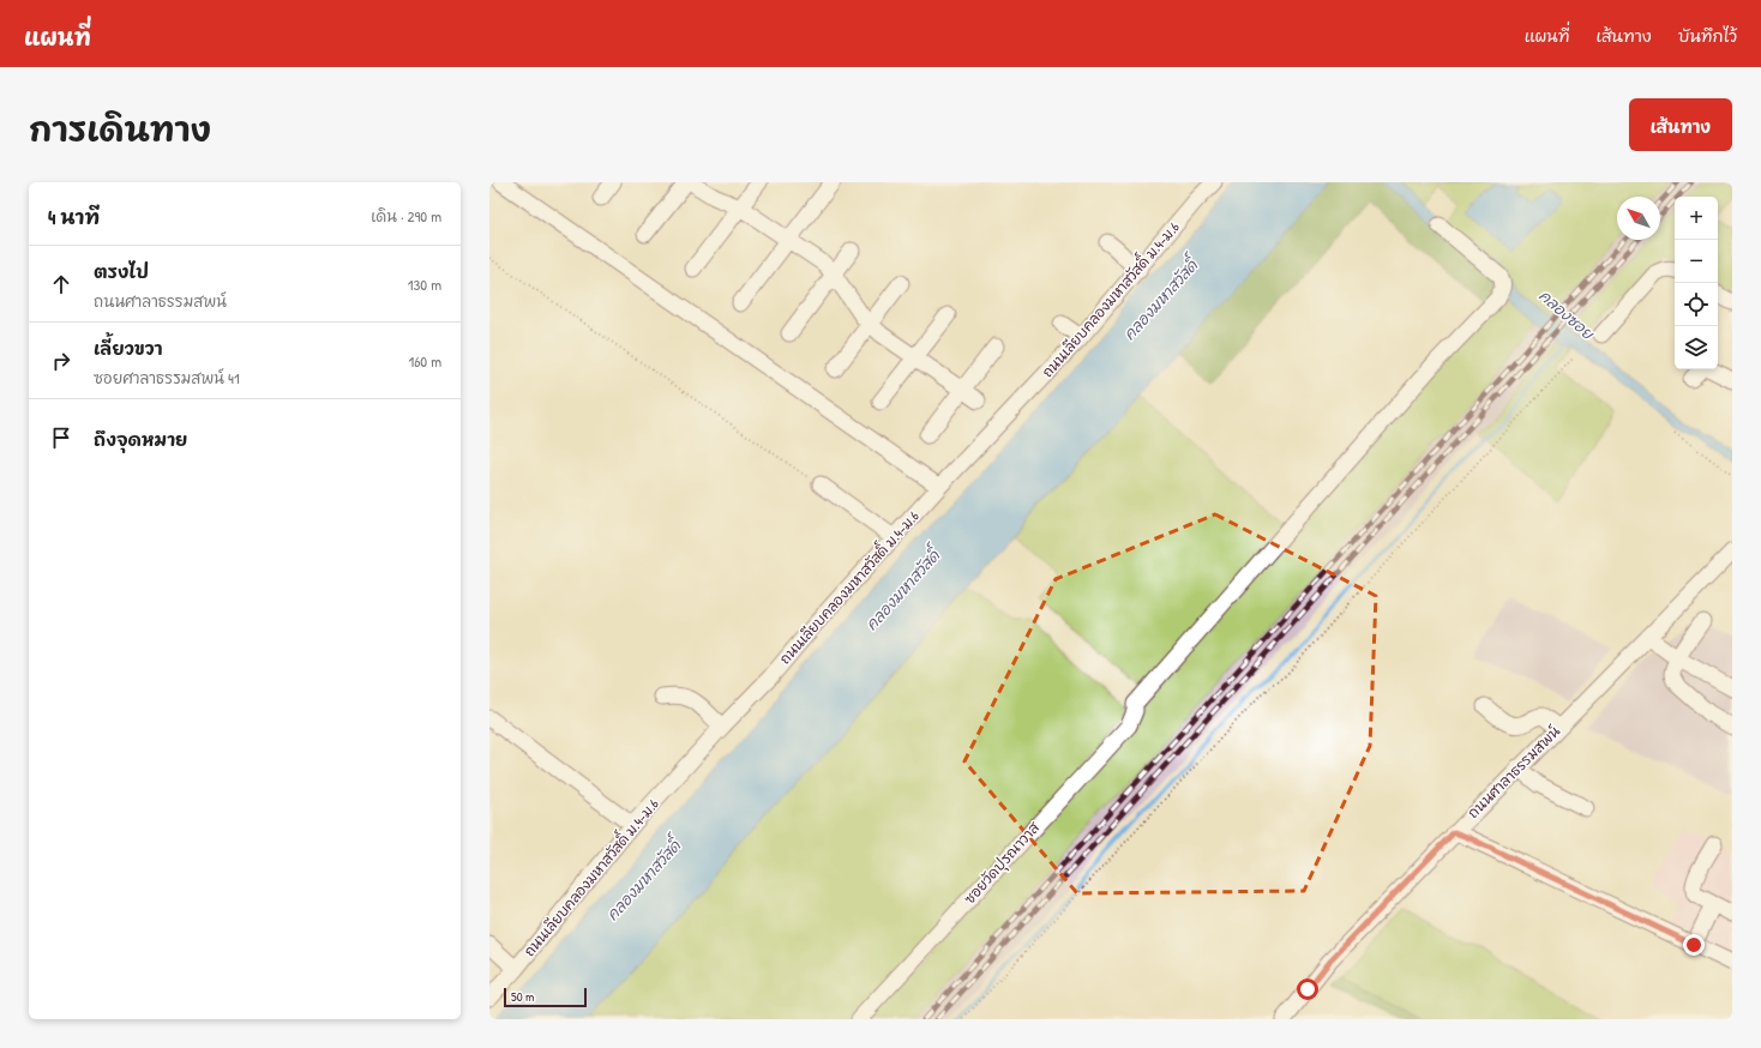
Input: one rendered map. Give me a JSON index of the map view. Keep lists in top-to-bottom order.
{
  "streets": {
    "street": ["ถนนเลียบคลองมหาสวัสดิ์ ม.4-ม.6", "ถนนศาลาธรรมสพน์", "ซอยวัดปุรณาวาส"]
  },
  "water": ["คลองมหาสวัสดิ์", "คลองซอย"],
  "scale_bar": "50 m",
  "north": "top left",
  "page": {
    "header": "แผนที่",
    "nav": ["แผนที่", "เส้นทาง", "บันทึกไว้"],
    "title": "การเดินทาง",
    "buttons": "เส้นทาง",
    "heading": ["4 นาที", "เดิน · 290 m"],
    "map_buttons": ["+", "−"],
    "list": [
      ["ตรงไป", "ถนนศาลาธรรมสพน์", "130 m"],
      ["เลี้ยวขวา", "ซอยศาลาธรรมสพน์ 41", "160 m"],
      "ถึงจุดหมาย"
    ],
    "scale": "50 m"
  }
}
